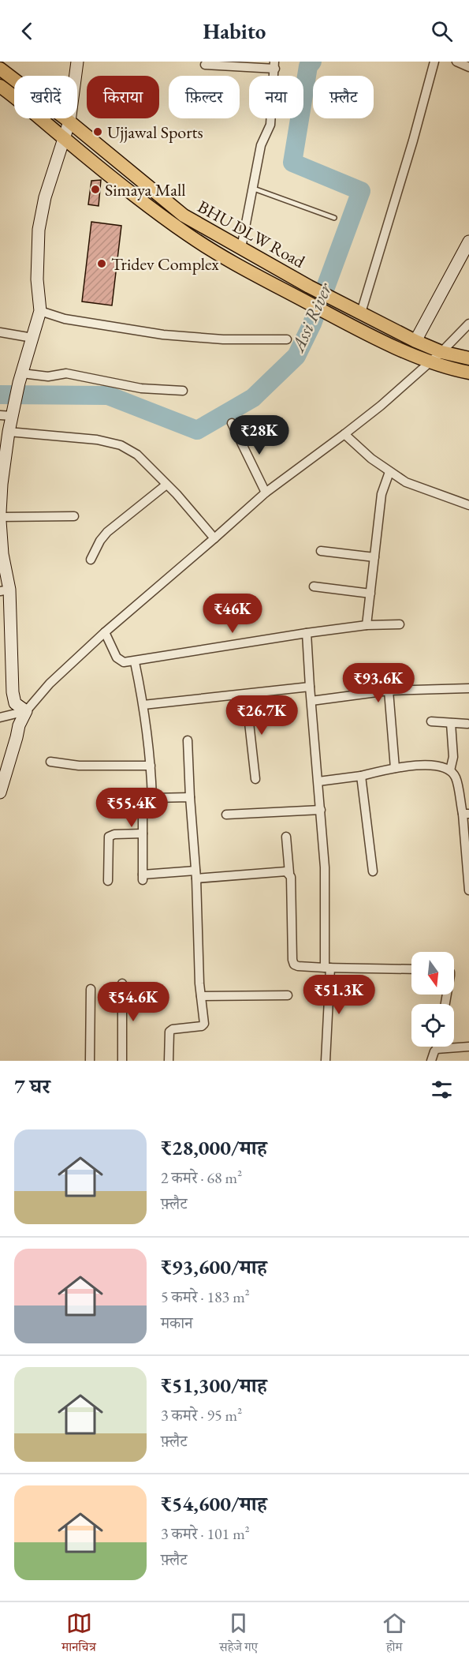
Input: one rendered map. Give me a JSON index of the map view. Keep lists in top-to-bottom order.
{
  "streets": {
    "main road": ["BHU DLW Road"]
  },
  "water": ["Assi River"],
  "places": ["Ujjawal Sports", "Simaya Mall", "Tridev Complex"],
  "north": "bottom",
  "page": {
    "header": "Habito",
    "chip": [
      "खरीदें",
      "किराया",
      "फ़िल्टर",
      "नया",
      "फ़्लैट"
    ],
    "price": [
      "₹28K",
      "₹46K",
      "₹93.6K",
      "₹26.7K",
      "₹55.4K",
      "₹51.3K",
      "₹54.6K"
    ],
    "heading": "7 घर",
    "list": [
      {
        "name": "₹28,000/माह",
        "note": "2 कमरे · 68 m² · फ़्लैट"
      },
      {
        "name": "₹93,600/माह",
        "note": "5 कमरे · 183 m² · मकान"
      },
      {
        "name": "₹51,300/माह",
        "note": "3 कमरे · 95 m² · फ़्लैट"
      },
      {
        "name": "₹54,600/माह",
        "note": "3 कमरे · 101 m² · फ़्लैट"
      }
    ],
    "tabs": ["मानचित्र", "सहेजे गए", "होम"]
  }
}
